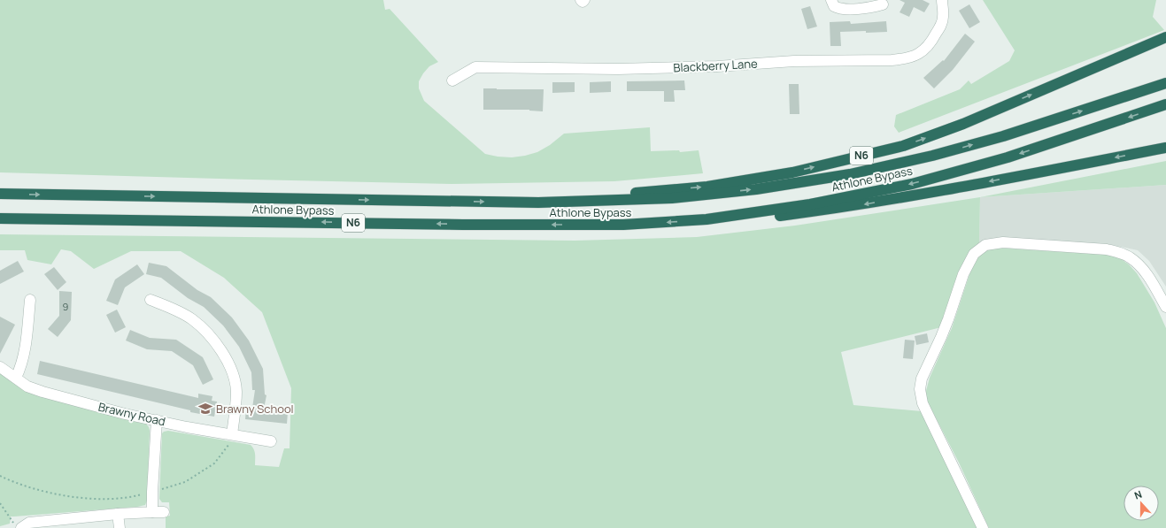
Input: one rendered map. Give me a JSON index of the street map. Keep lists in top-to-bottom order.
{
  "streets": {
    "highway": ["N6", "Athlone Bypass"],
    "street": ["Blackberry Lane", "Brawny Road"]
  },
  "crossings": [
    ["N6", "Athlone Bypass"]
  ],
  "places": {
    "school or university": ["Brawny School"]
  },
  "house_numbers": ["9"],
  "north": "top"
}
